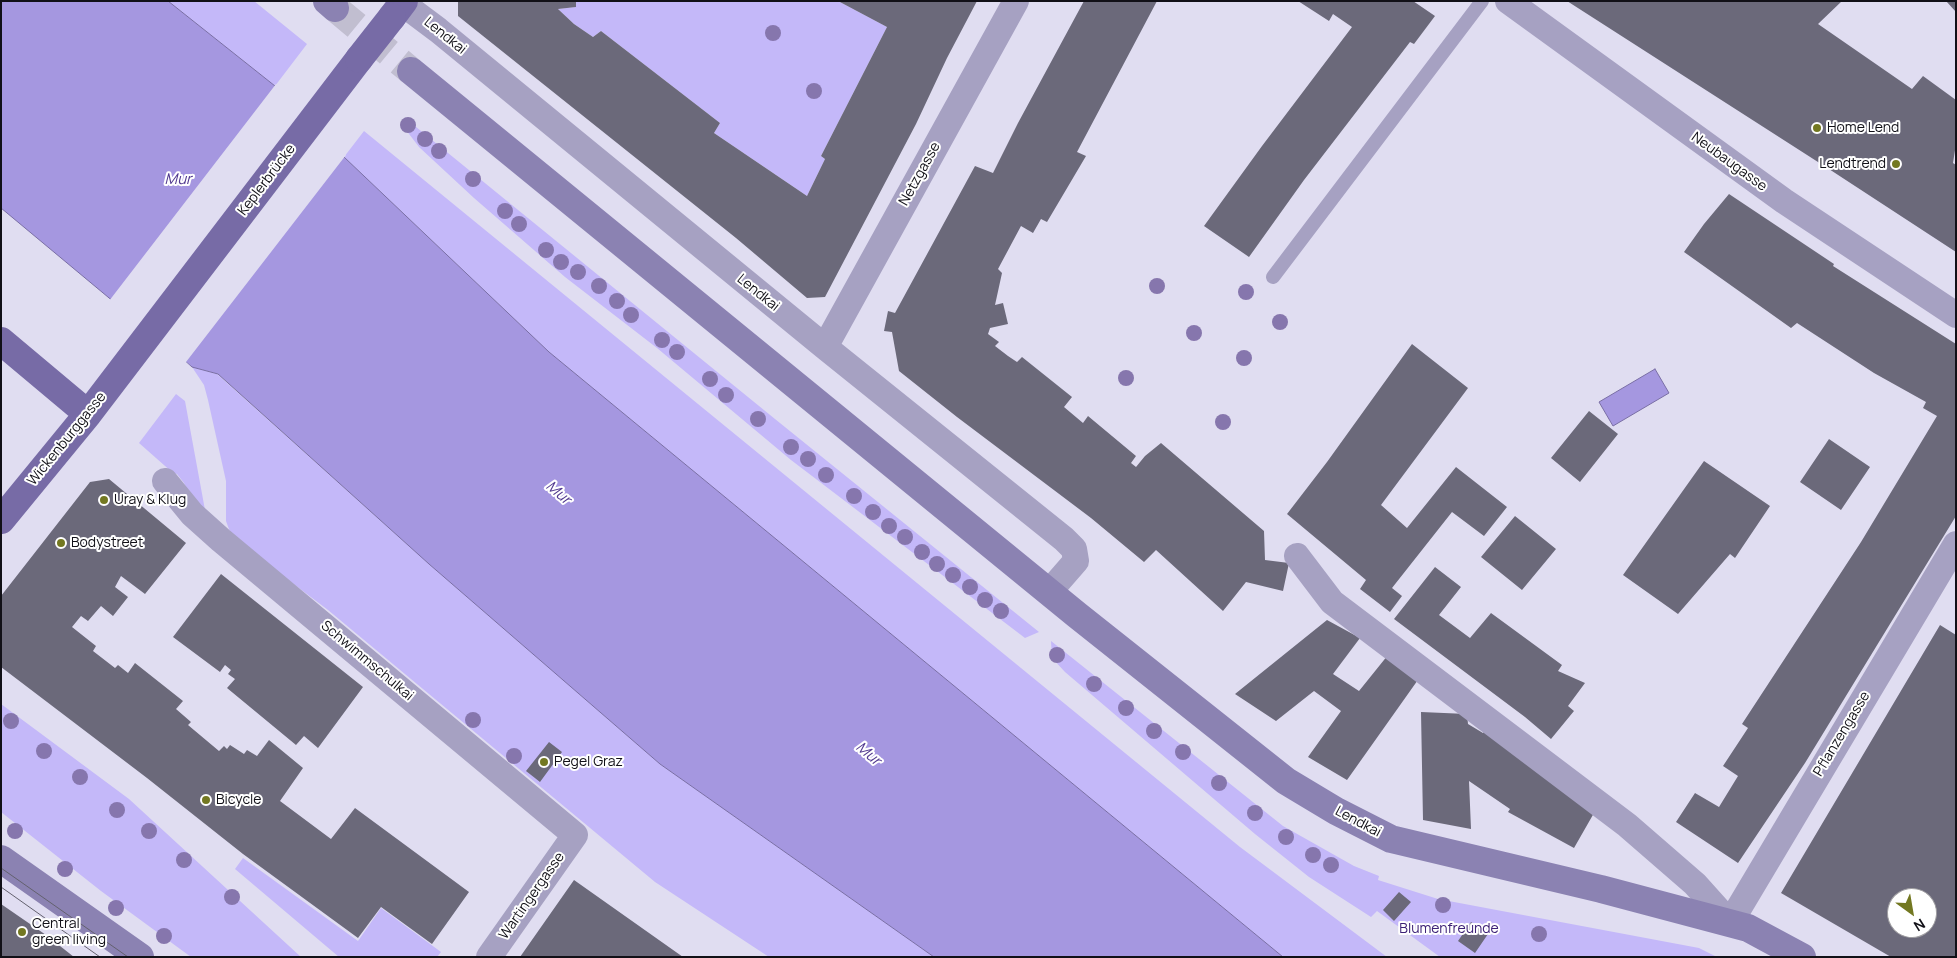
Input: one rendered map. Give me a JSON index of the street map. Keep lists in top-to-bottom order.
{
  "streets": {
    "main road": ["Lendkai", "Keplerbrücke", "Wickenburggasse"],
    "street": [
      "Neubaugasse",
      "Netzgasse",
      "Schwimmschulkai",
      "Pflanzengasse",
      "Wartingergasse"
    ]
  },
  "crossings": [
    ["Lendkai", "Netzgasse"],
    ["Lendkai", "Keplerbrücke"],
    ["Lendkai", "Pflanzengasse"],
    ["Keplerbrücke", "Wickenburggasse"],
    ["Schwimmschulkai", "Wartingergasse"]
  ],
  "water": ["Mur"],
  "parks": ["Blumenfreunde"],
  "places": [
    "Home Lend",
    "Lendtrend",
    "Uray & Klug",
    "Bodystreet",
    "Pegel Graz",
    "Bicycle",
    "Central green living"
  ],
  "north": "bottom right"
}
